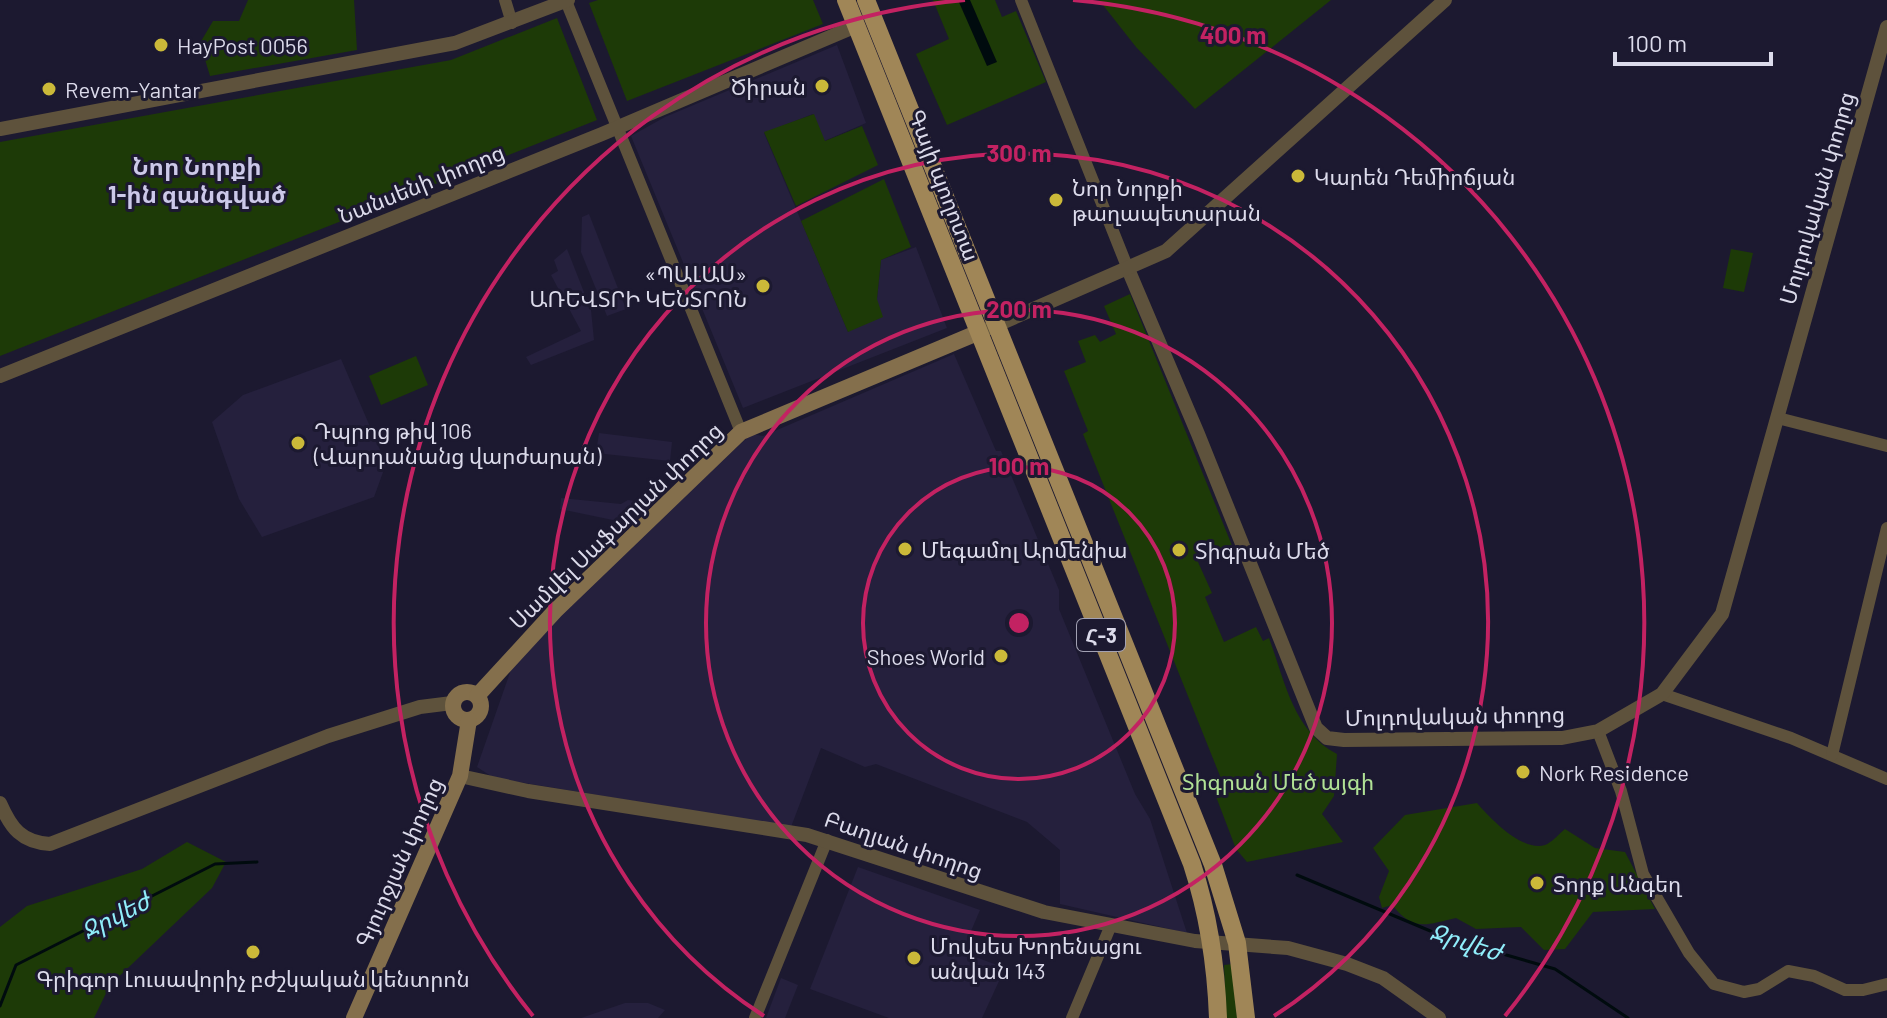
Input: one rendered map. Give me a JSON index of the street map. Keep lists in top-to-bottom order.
{
  "streets": {
    "main road": [
      "Գայի պողոտա",
      "Սամվել Սաֆարյան փողոց",
      "Հ-3",
      "Գյուրջյան փողոց"
    ],
    "street": ["Նանսենի փողոց", "Մոլդովական փողոց", "Բաղյան փողոց"]
  },
  "crossings": [
    ["Նանսենի փողոց", "Գայի պողոտա"],
    ["Գայի պողոտա", "Սամվել Սաֆարյան փողոց"],
    ["Գայի պողոտա", "Բաղյան փողոց"],
    ["Սամվել Սաֆարյան փողոց", "Գյուրջյան փողոց"],
    ["Բաղյան փողոց", "Գյուրջյան փողոց"]
  ],
  "districts": ["Նոր Նորքի 1-ին զանգված"],
  "water": ["Ջրվեժ"],
  "parks": ["Տիգրան Մեծ այգի"],
  "places": [
    "HayPost 0056",
    "Ծիրան",
    "Revem-Yantar",
    "Կարեն Դեմիրճյան",
    "Նոր Նորքի թաղապետարան",
    "«ՊԱԼԱՍ» ԱՌԵՎՏՐԻ ԿԵՆՏՐՈՆ",
    "Դպրոց թիվ 106 (Վարդանանց վարժարան)",
    "Մեգամոլ Արմենիա",
    "Տիգրան Մեծ",
    "Shoes World",
    "Nork Residence",
    "Տորք Անգեղ",
    "Գրիգոր Լուսավորիչ բժշկական կենտրոն",
    "Մովսես Խորենացու անվան 143"
  ],
  "scale_bar": "100 m",
  "rings": [
    "400 m",
    "300 m",
    "200 m",
    "100 m"
  ]
}
